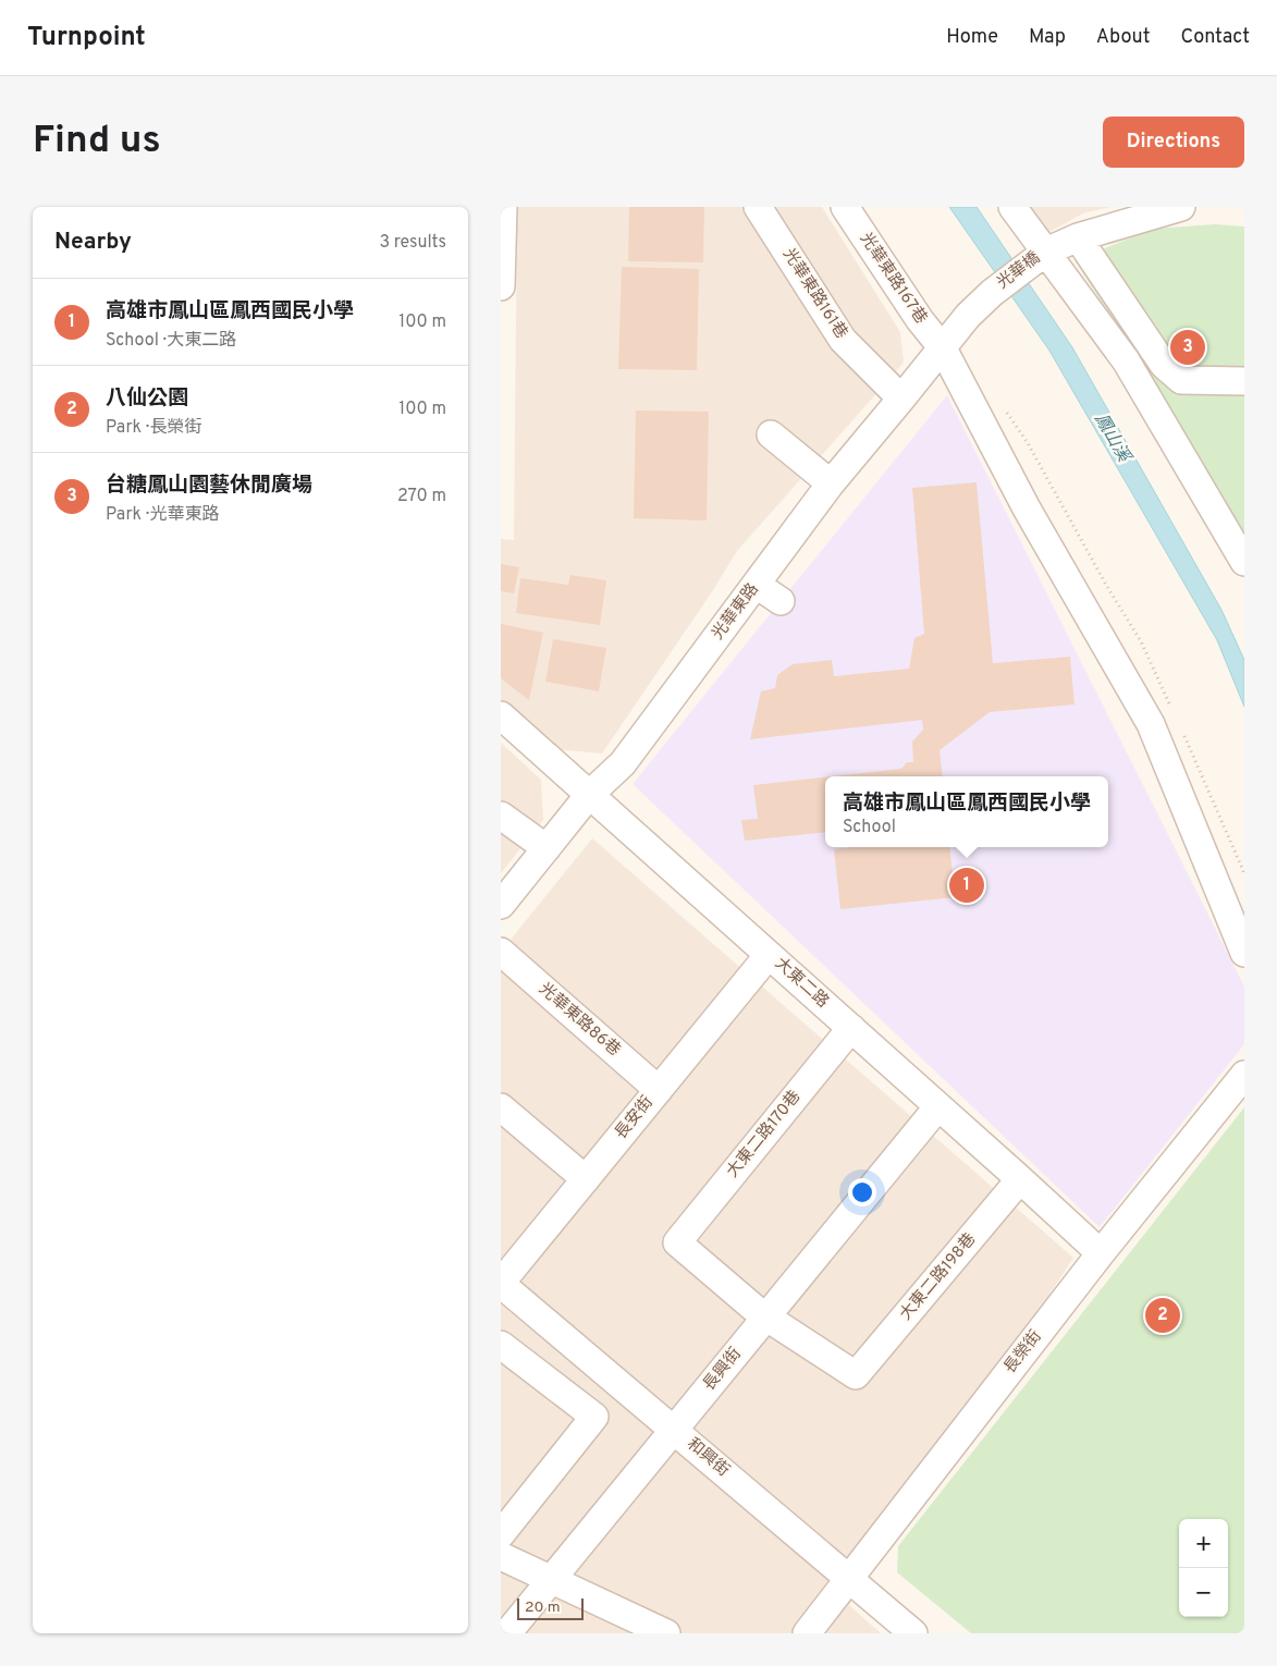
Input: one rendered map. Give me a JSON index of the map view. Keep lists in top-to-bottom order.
{
  "streets": {
    "street": [
      "光華橋",
      "光華東路167巷",
      "光華東路161巷",
      "光華東路",
      "大東二路",
      "光華東路86巷",
      "長安街",
      "大東二路170巷",
      "大東二路198巷",
      "長榮街",
      "長興街",
      "和興街"
    ]
  },
  "crossings": [
    ["光華橋", "光華東路"],
    ["光華東路167巷", "光華東路"],
    ["光華東路161巷", "光華東路"],
    ["光華東路", "大東二路"],
    ["大東二路", "長安街"],
    ["大東二路", "大東二路170巷"],
    ["大東二路", "大東二路198巷"],
    ["大東二路", "長榮街"],
    ["大東二路", "長興街"],
    ["光華東路86巷", "長安街"],
    ["長安街", "和興街"],
    ["大東二路170巷", "大東二路198巷"],
    ["大東二路170巷", "長興街"],
    ["大東二路198巷", "長興街"],
    ["長榮街", "和興街"],
    ["長興街", "和興街"]
  ],
  "water": ["鳳山溪"],
  "scale_bar": "20 m",
  "page": {
    "header": "Turnpoint",
    "nav": [
      "Home",
      "Map",
      "About",
      "Contact"
    ],
    "buttons": "Directions",
    "title": "Find us",
    "heading": ["Nearby", "3 results"],
    "list": [
      {
        "mark": "1",
        "name": "高雄市鳳山區鳳西國民小學",
        "note": "School · 大東二路",
        "value": "100 m"
      },
      {
        "mark": "2",
        "name": "八仙公園",
        "note": "Park · 長榮街",
        "value": "100 m"
      },
      {
        "mark": "3",
        "name": "台糖鳳山園藝休閒廣場",
        "note": "Park · 光華東路",
        "value": "270 m"
      }
    ],
    "pins": ["3", "1", "2"],
    "popup": ["高雄市鳳山區鳳西國民小學", "School"],
    "map_buttons": ["+", "−"],
    "scale": "20 m"
  }
}
